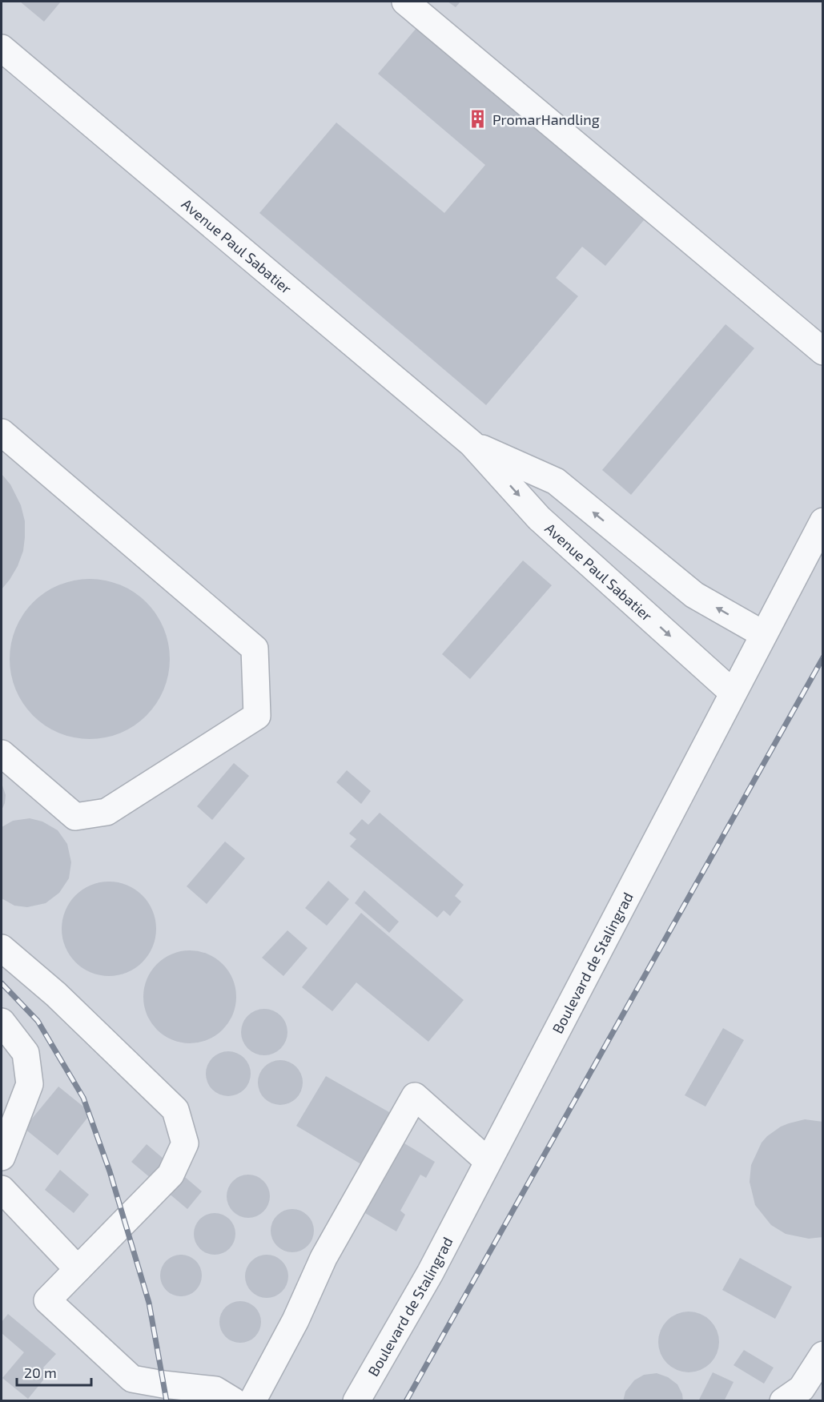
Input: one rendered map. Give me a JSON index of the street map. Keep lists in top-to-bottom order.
{
  "streets": {
    "street": ["Avenue Paul Sabatier", "Boulevard de Stalingrad"]
  },
  "crossings": [
    ["Avenue Paul Sabatier", "Boulevard de Stalingrad"]
  ],
  "places": {
    "building": ["PromarHandling"]
  },
  "scale_bar": "20 m"
}
